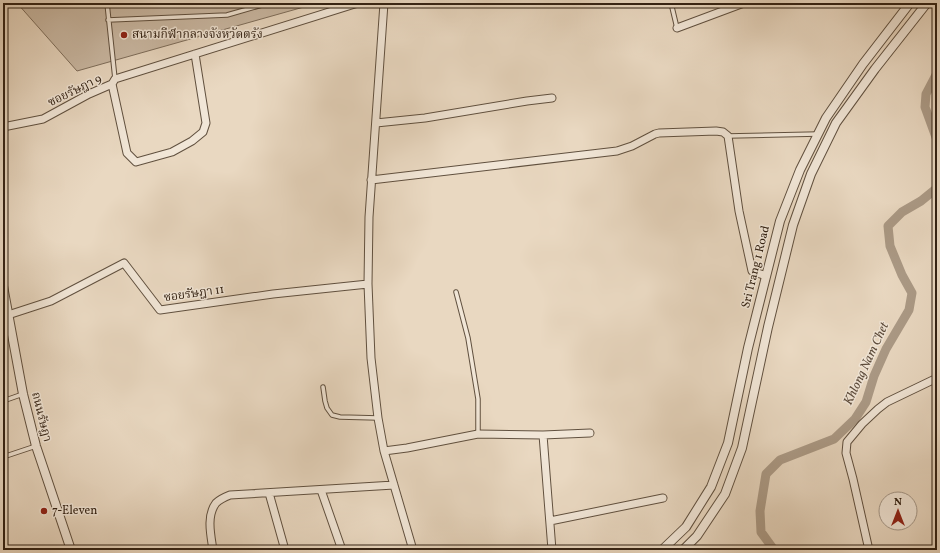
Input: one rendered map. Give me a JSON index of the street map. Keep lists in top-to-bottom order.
{
  "streets": {
    "street": [
      "ซอยรัษฎา 9",
      "Sri Trang 1 Road",
      "ซอยรัษฎา 11",
      "ถนนรัษฎา"
    ]
  },
  "crossings": [
    ["ซอยรัษฎา 11", "ถนนรัษฎา"]
  ],
  "water": ["Khlong Nam Chet"],
  "places": ["สนามกีฬากลางจังหวัดตรัง", "7-Eleven"],
  "north": "top"
}
